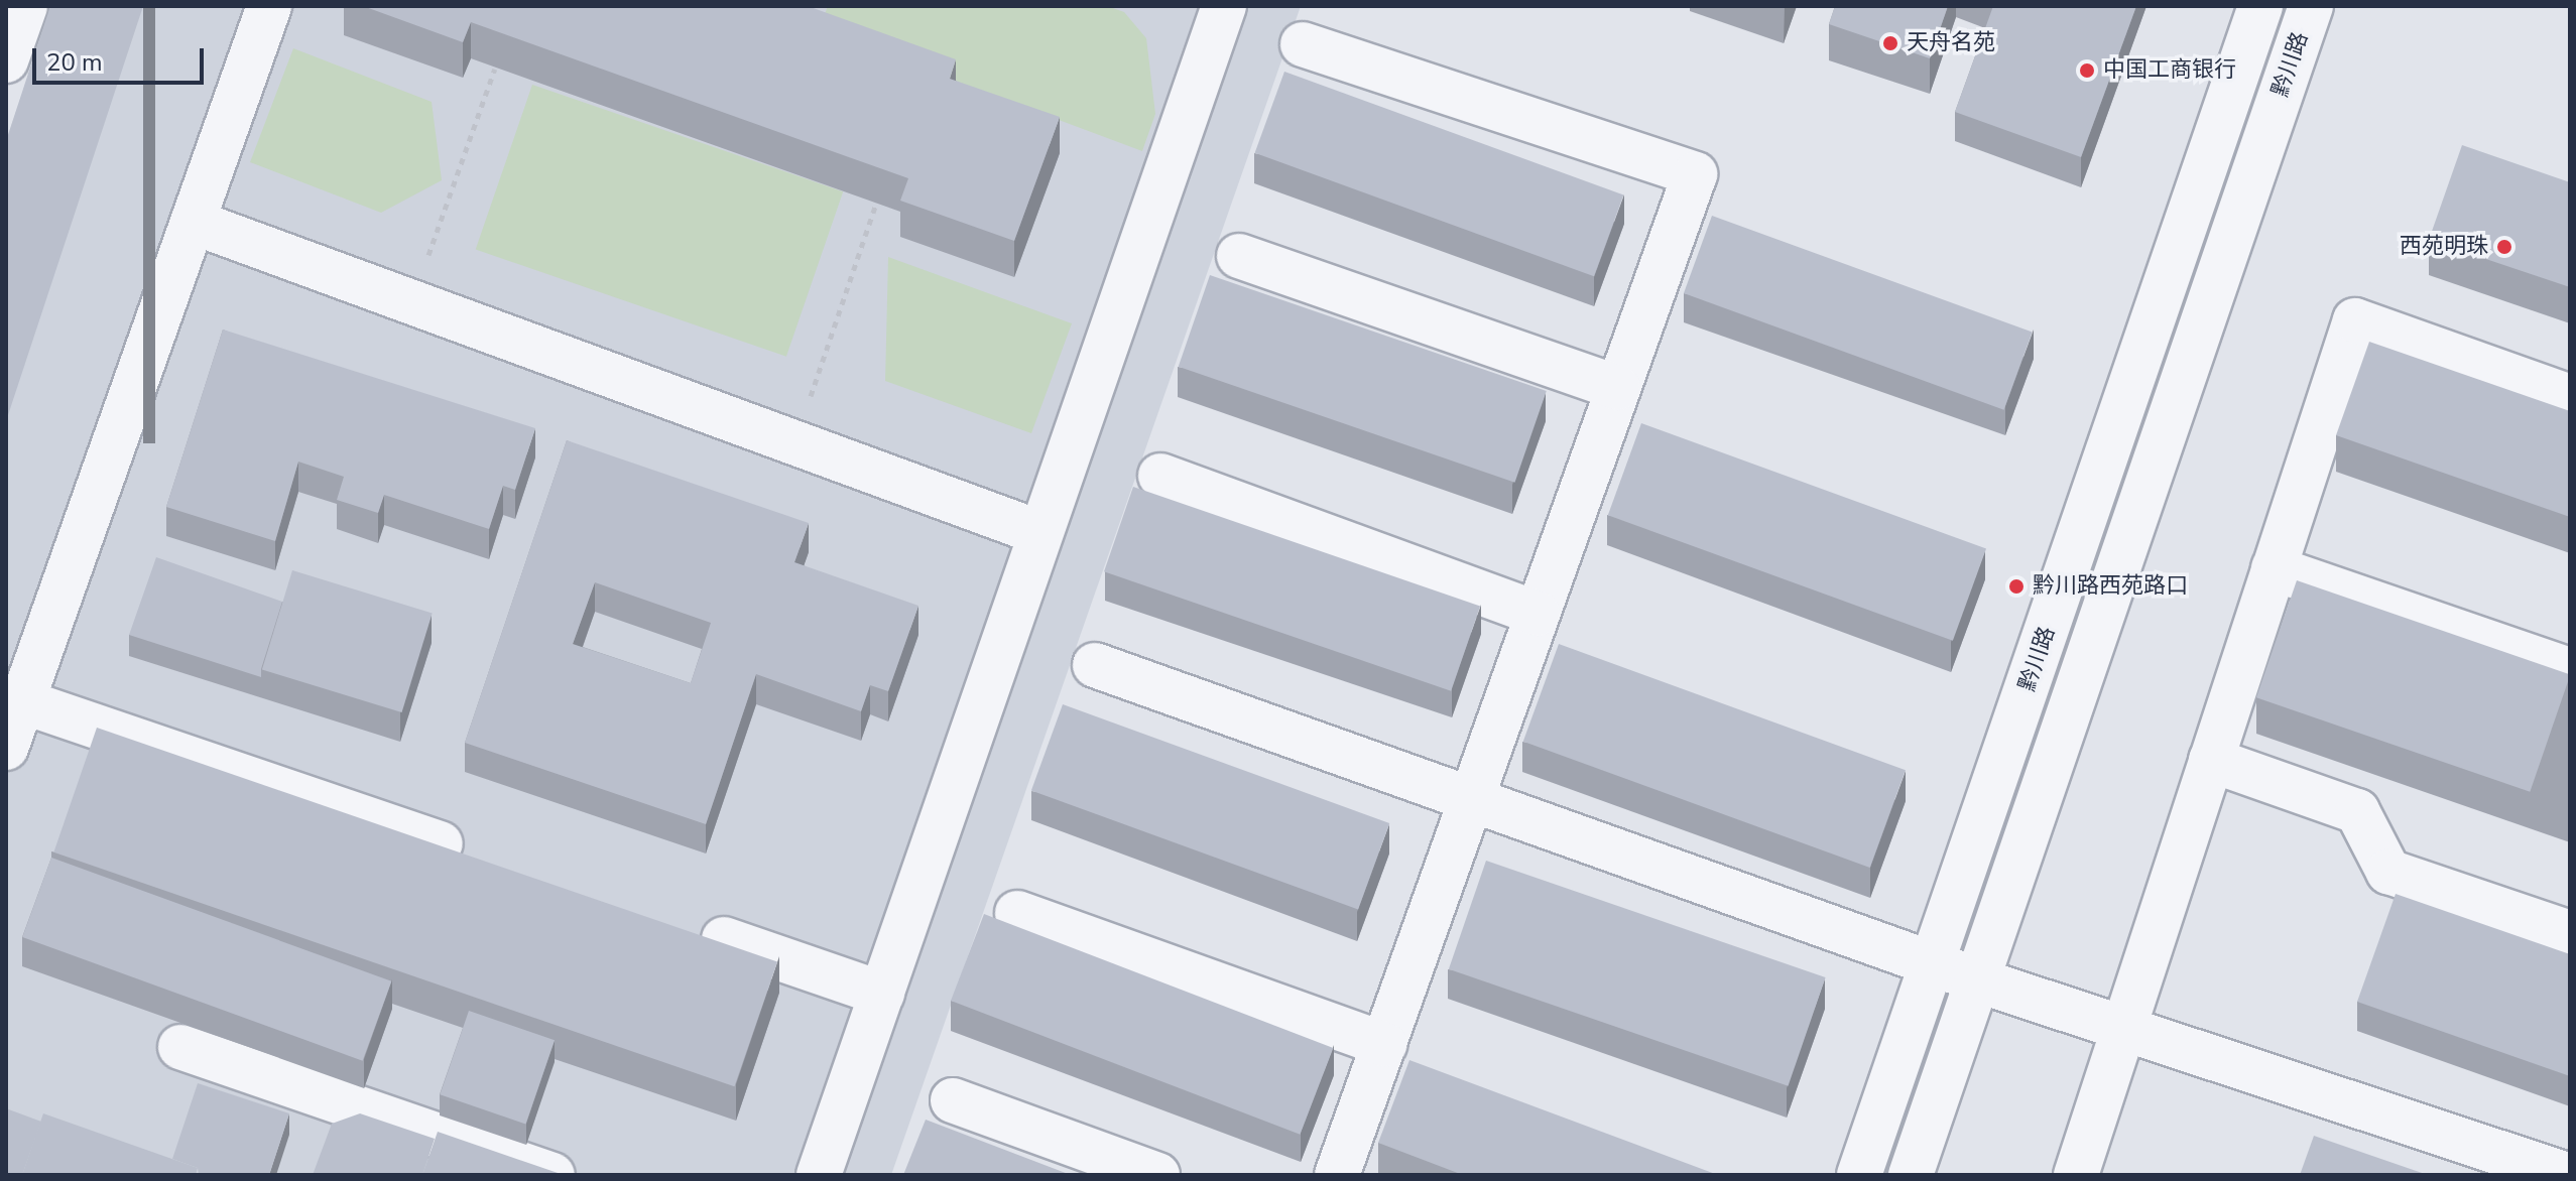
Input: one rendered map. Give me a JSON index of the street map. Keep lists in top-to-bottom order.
{
  "streets": {
    "street": ["黔川路"]
  },
  "places": [
    "天舟名苑",
    "中国工商银行",
    "西苑明珠",
    "黔川路西苑路口"
  ],
  "scale_bar": "20 m"
}
